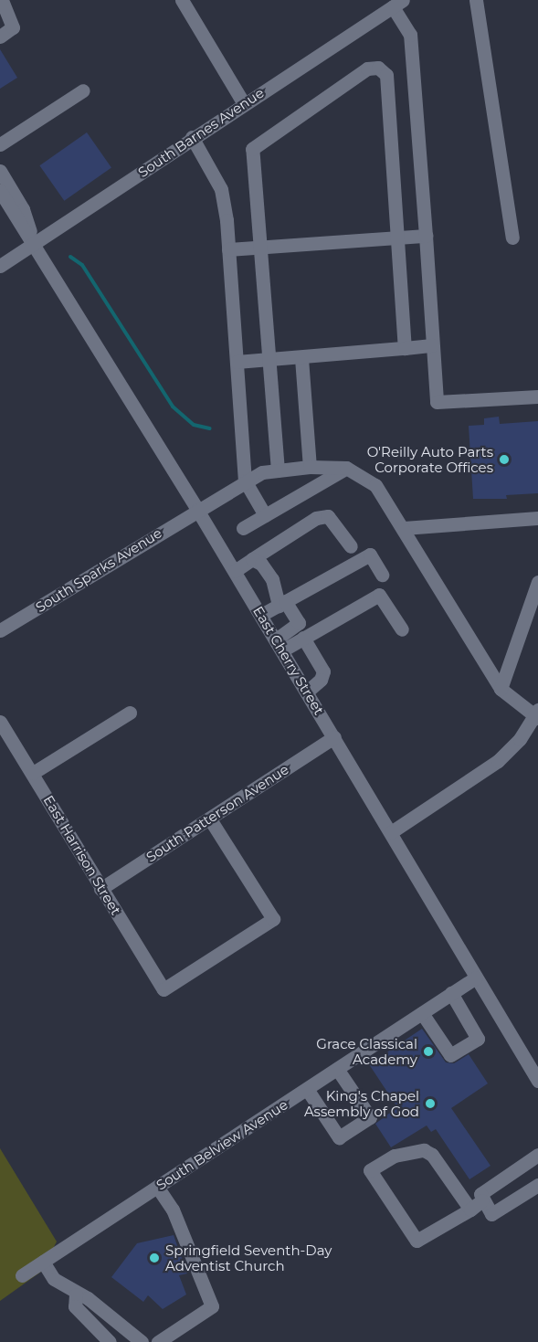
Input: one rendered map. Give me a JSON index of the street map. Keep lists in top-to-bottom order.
{
  "streets": {
    "street": [
      "South Barnes Avenue",
      "South Sparks Avenue",
      "East Cherry Street",
      "South Patterson Avenue",
      "East Harrison Street",
      "South Belview Avenue"
    ]
  },
  "crossings": [
    ["South Barnes Avenue", "East Cherry Street"],
    ["South Sparks Avenue", "East Cherry Street"],
    ["East Cherry Street", "South Patterson Avenue"],
    ["East Cherry Street", "South Belview Avenue"],
    ["South Patterson Avenue", "East Harrison Street"]
  ],
  "places": [
    "O'Reilly Auto Parts Corporate Offices",
    "Grace Classical Academy",
    "King's Chapel Assembly of God",
    "Springfield Seventh-Day Adventist Church"
  ]
}
